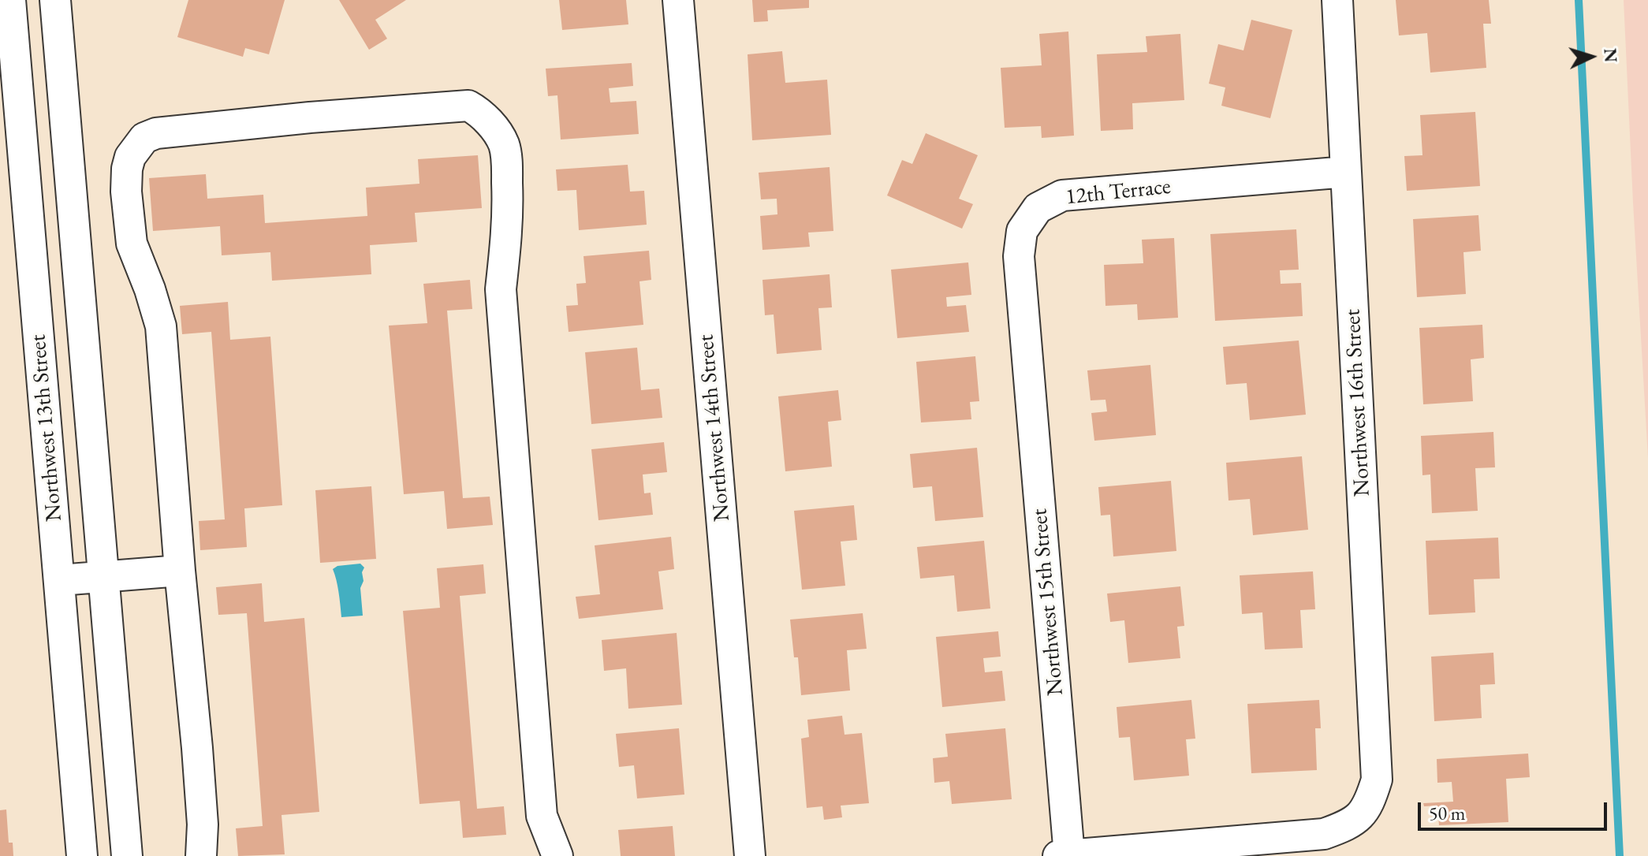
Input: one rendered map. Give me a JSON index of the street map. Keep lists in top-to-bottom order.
{
  "streets": {
    "street": [
      "12th Terrace",
      "Northwest 16th Street",
      "Northwest 13th Street",
      "Northwest 14th Street",
      "Northwest 15th Street"
    ]
  },
  "crossings": [
    ["12th Terrace", "Northwest 16th Street"],
    ["12th Terrace", "Northwest 15th Street"],
    ["Northwest 16th Street", "Northwest 15th Street"]
  ],
  "scale_bar": "50 m",
  "north": "right"
}
